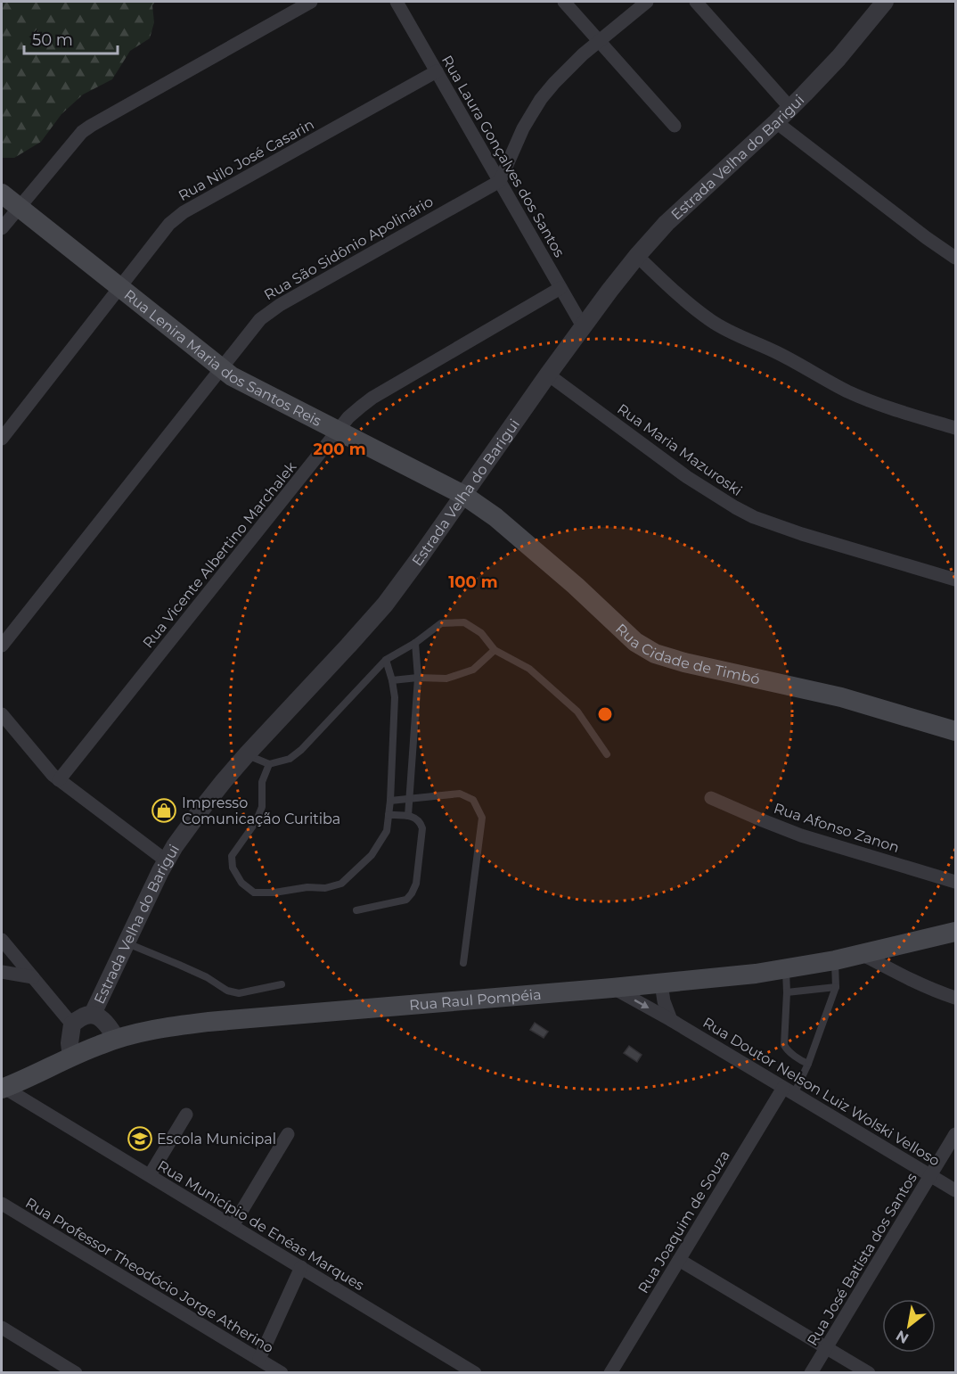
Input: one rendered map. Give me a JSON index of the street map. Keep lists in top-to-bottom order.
{
  "streets": {
    "main road": ["Rua Lenira Maria dos Santos Reis", "Rua Cidade de Timbó", "Rua Raul Pompéia"],
    "street": [
      "Rua Laura Gonçalves dos Santos",
      "Estrada Velha do Barigui",
      "Rua Nilo José Casarin",
      "Rua São Sidônio Apolinário",
      "Rua Maria Mazuroski",
      "Rua Vicente Albertino Marchalek",
      "Rua Afonso Zanon",
      "Rua Doutor Nelson Luiz Wolski Velloso",
      "Rua Joaquim de Souza",
      "Rua Município de Enéas Marques",
      "Rua José Batista dos Santos",
      "Rua Professor Theodócio Jorge Atherino"
    ]
  },
  "crossings": [
    ["Rua Laura Gonçalves dos Santos", "Estrada Velha do Barigui"],
    ["Rua Laura Gonçalves dos Santos", "Rua Nilo José Casarin"],
    ["Rua Laura Gonçalves dos Santos", "Rua São Sidônio Apolinário"],
    ["Rua Laura Gonçalves dos Santos", "Rua Vicente Albertino Marchalek"],
    ["Estrada Velha do Barigui", "Rua Lenira Maria dos Santos Reis"],
    ["Estrada Velha do Barigui", "Rua Maria Mazuroski"],
    ["Estrada Velha do Barigui", "Rua Cidade de Timbó"],
    ["Rua Nilo José Casarin", "Rua Lenira Maria dos Santos Reis"],
    ["Rua São Sidônio Apolinário", "Rua Lenira Maria dos Santos Reis"],
    ["Rua Lenira Maria dos Santos Reis", "Rua Vicente Albertino Marchalek"],
    ["Rua Lenira Maria dos Santos Reis", "Rua Cidade de Timbó"],
    ["Rua Raul Pompéia", "Rua Doutor Nelson Luiz Wolski Velloso"],
    ["Rua Raul Pompéia", "Rua Município de Enéas Marques"],
    ["Rua Doutor Nelson Luiz Wolski Velloso", "Rua Joaquim de Souza"],
    ["Rua Doutor Nelson Luiz Wolski Velloso", "Rua José Batista dos Santos"]
  ],
  "places": {
    "shop": ["Impresso Comunicação Curitiba"],
    "school or university": ["Escola Municipal"]
  },
  "scale_bar": "50 m",
  "north": "bottom left",
  "rings": ["200 m", "100 m"]
}
